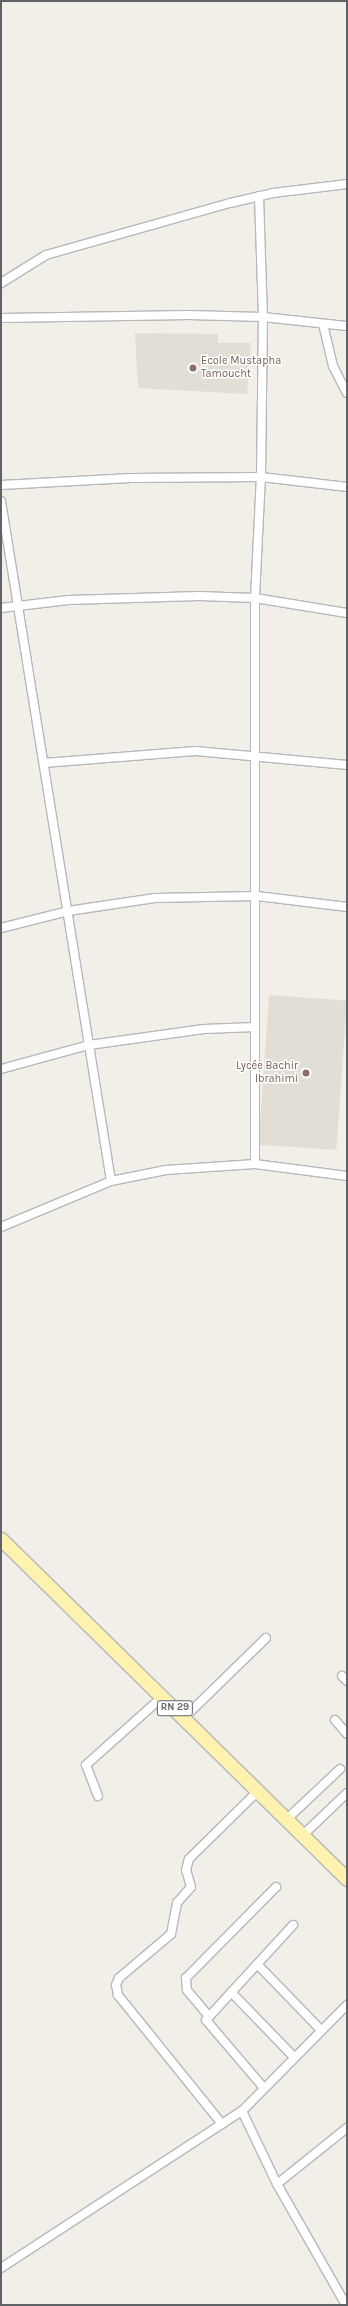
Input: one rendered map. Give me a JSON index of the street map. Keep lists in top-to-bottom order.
{
  "streets": {
    "main road": ["RN 29"]
  },
  "places": ["Ecole Mustapha Tamoucht", "Lycée Bachir Ibrahimi"]
}
